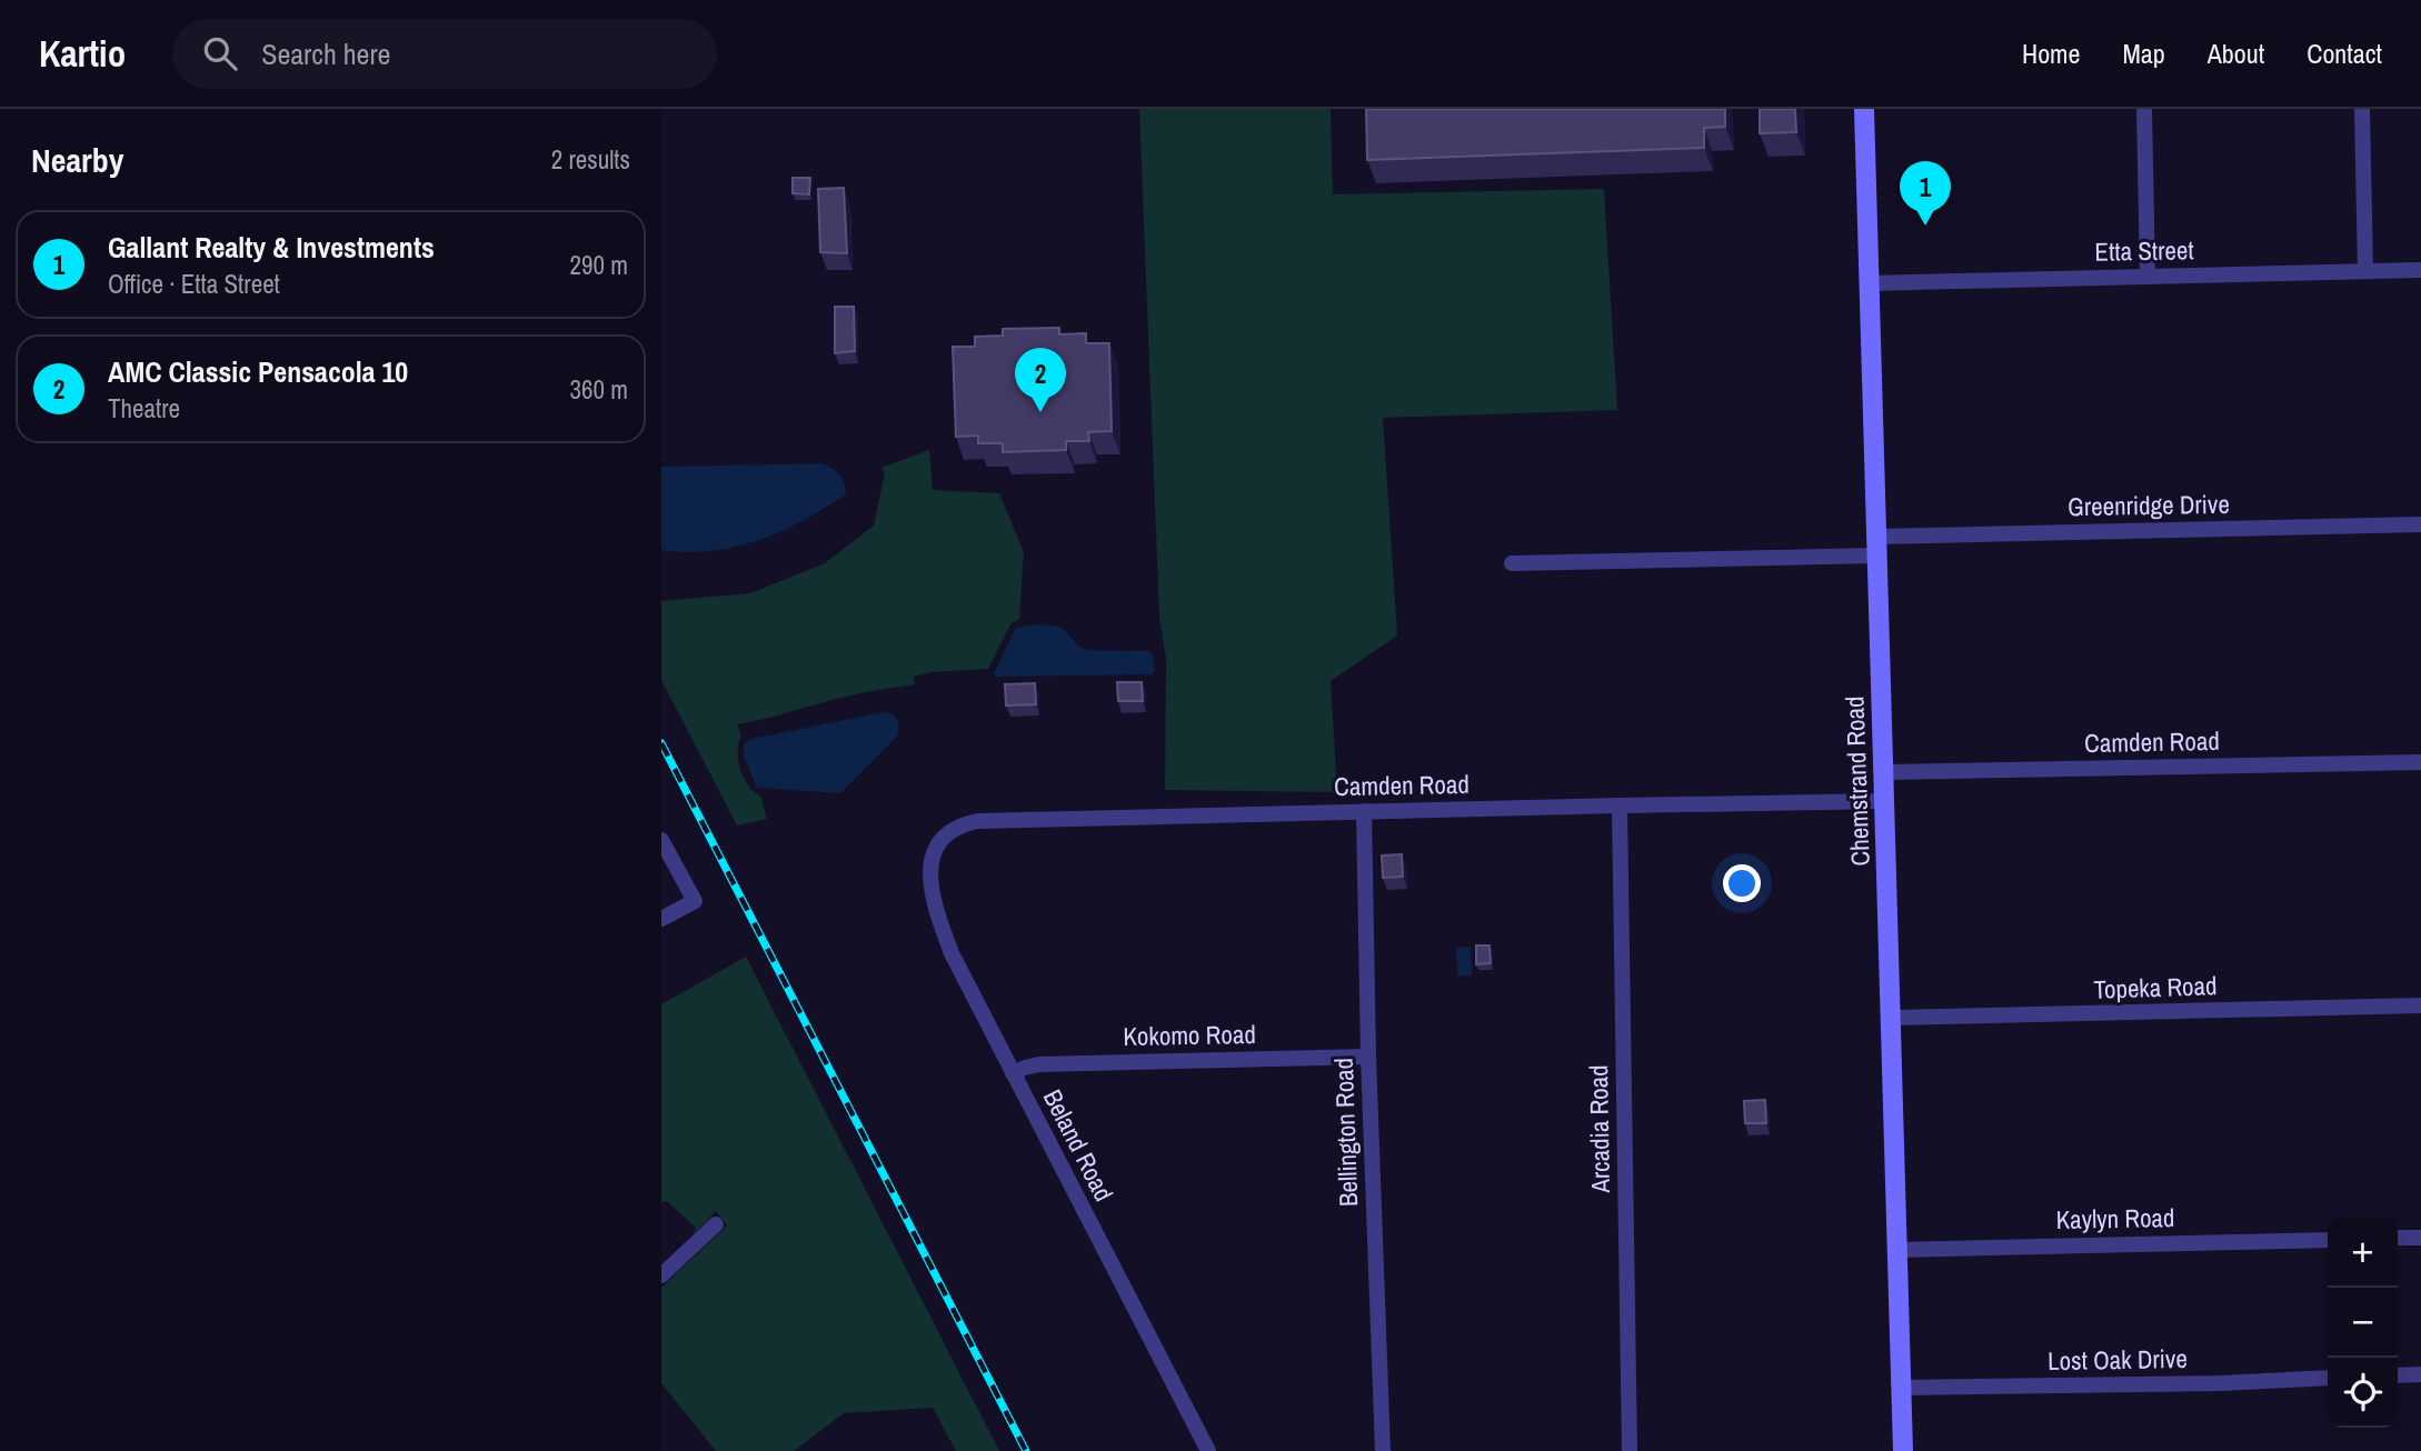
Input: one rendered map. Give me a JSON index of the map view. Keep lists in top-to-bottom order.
{
  "streets": {
    "street": [
      "Etta Street",
      "Greenridge Drive",
      "Camden Road",
      "Chemstrand Road",
      "Topeka Road",
      "Kokomo Road",
      "Arcadia Road",
      "Bellington Road",
      "Beland Road",
      "Kaylyn Road",
      "Lost Oak Drive"
    ]
  },
  "crossings": [
    ["Etta Street", "Chemstrand Road"],
    ["Greenridge Drive", "Chemstrand Road"],
    ["Camden Road", "Chemstrand Road"],
    ["Camden Road", "Arcadia Road"],
    ["Camden Road", "Bellington Road"],
    ["Camden Road", "Beland Road"],
    ["Chemstrand Road", "Topeka Road"],
    ["Chemstrand Road", "Kaylyn Road"],
    ["Chemstrand Road", "Lost Oak Drive"],
    ["Kokomo Road", "Bellington Road"],
    ["Kokomo Road", "Beland Road"]
  ],
  "page": {
    "header": "Kartio",
    "search": "Search here",
    "nav": [
      "Home",
      "Map",
      "About",
      "Contact"
    ],
    "heading": ["Nearby", "2 results"],
    "pins": ["1", "2"],
    "list": [
      {
        "mark": "1",
        "name": "Gallant Realty & Investments",
        "note": "Office · Etta Street",
        "value": "290 m"
      },
      {
        "mark": "2",
        "name": "AMC Classic Pensacola 10",
        "note": "Theatre",
        "value": "360 m"
      }
    ],
    "map_buttons": ["+", "−"]
  }
}
